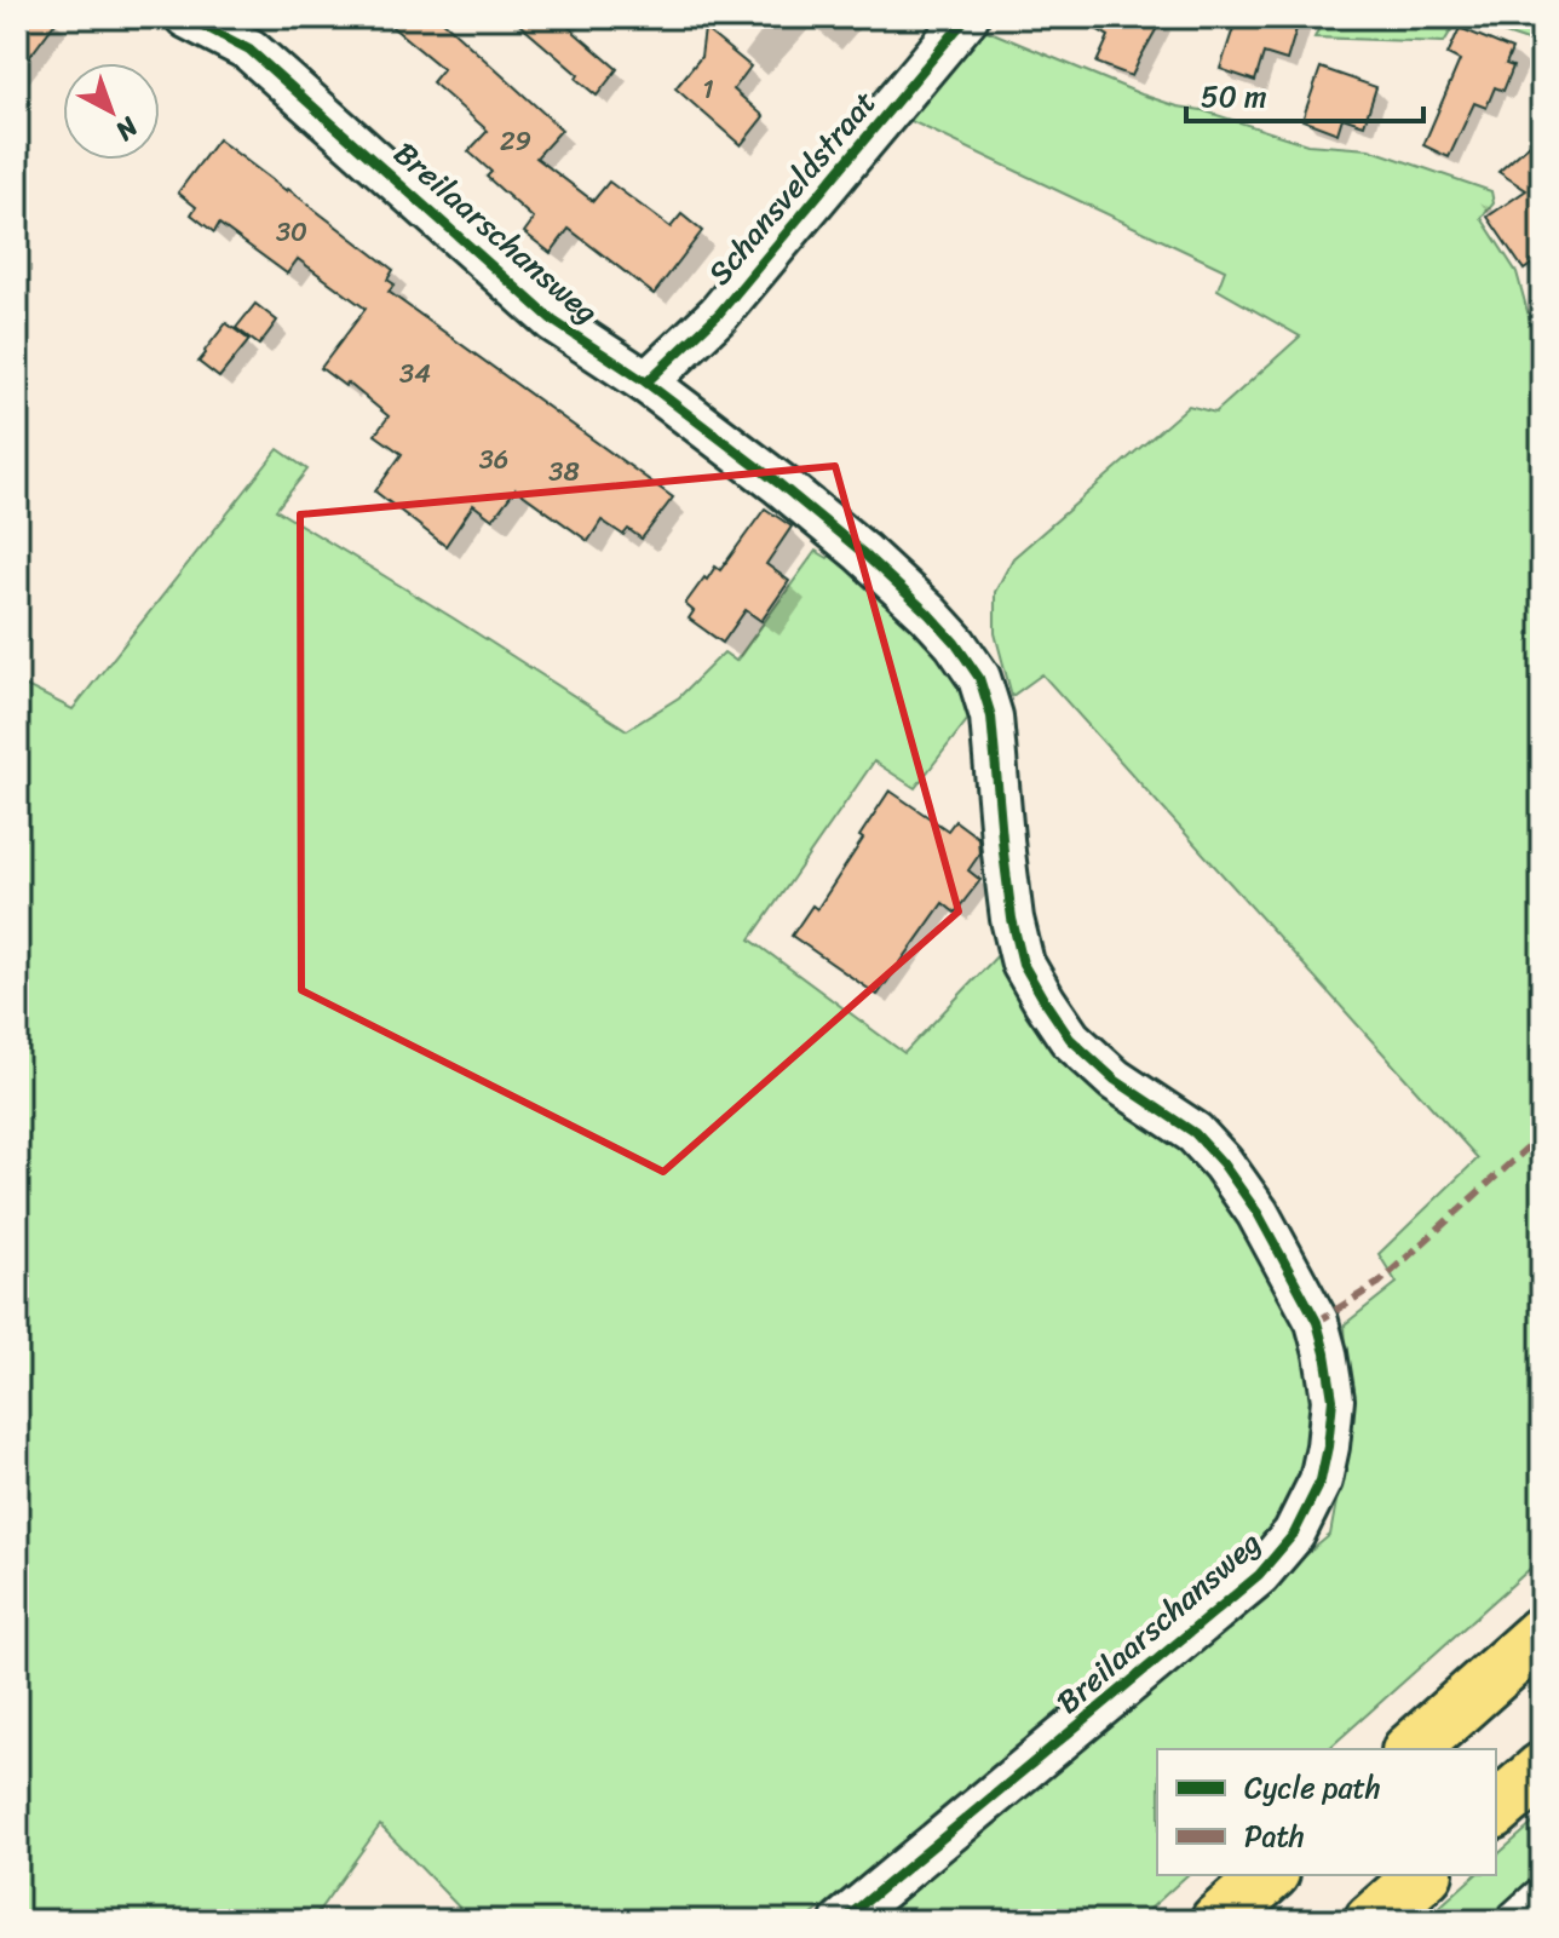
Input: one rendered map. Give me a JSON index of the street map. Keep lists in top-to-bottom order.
{
  "streets": {
    "street": ["Schansveldstraat", "Breilaarschansweg"]
  },
  "crossings": [
    ["Schansveldstraat", "Breilaarschansweg"]
  ],
  "house_numbers": [
    "1",
    "29",
    "30",
    "34",
    "36",
    "38"
  ],
  "legend": ["Cycle path", "Path"],
  "scale_bar": "50 m",
  "north": "bottom right"
}
